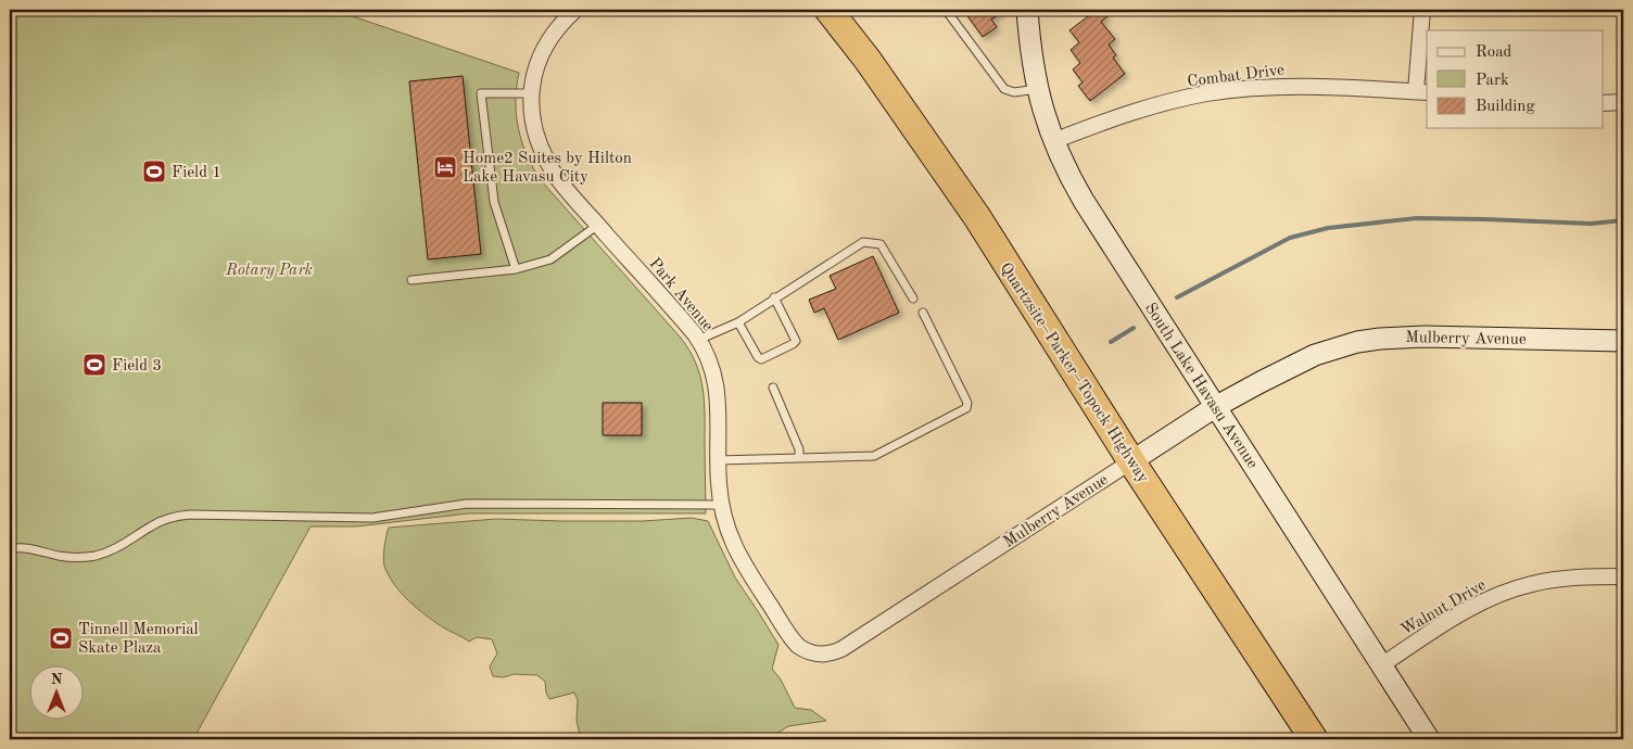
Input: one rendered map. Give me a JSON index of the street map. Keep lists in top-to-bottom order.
{
  "streets": {
    "highway": ["Quartzsite–Parker–Topock Highway"],
    "main road": ["Mulberry Avenue", "South Lake Havasu Avenue"],
    "street": ["Combat Drive", "Park Avenue", "Walnut Drive"]
  },
  "crossings": [
    ["Combat Drive", "South Lake Havasu Avenue"],
    ["Park Avenue", "Mulberry Avenue"],
    ["Mulberry Avenue", "Quartzsite–Parker–Topock Highway"],
    ["Mulberry Avenue", "South Lake Havasu Avenue"],
    ["South Lake Havasu Avenue", "Walnut Drive"]
  ],
  "parks": ["Rotary Park"],
  "places": {
    "hotel": ["Home2 Suites by Hilton Lake Havasu City"],
    "sports": ["Field 1", "Field 3", "Tinnell Memorial Skate Plaza"]
  },
  "legend": ["Road", "Park", "Building"],
  "north": "top"
}
